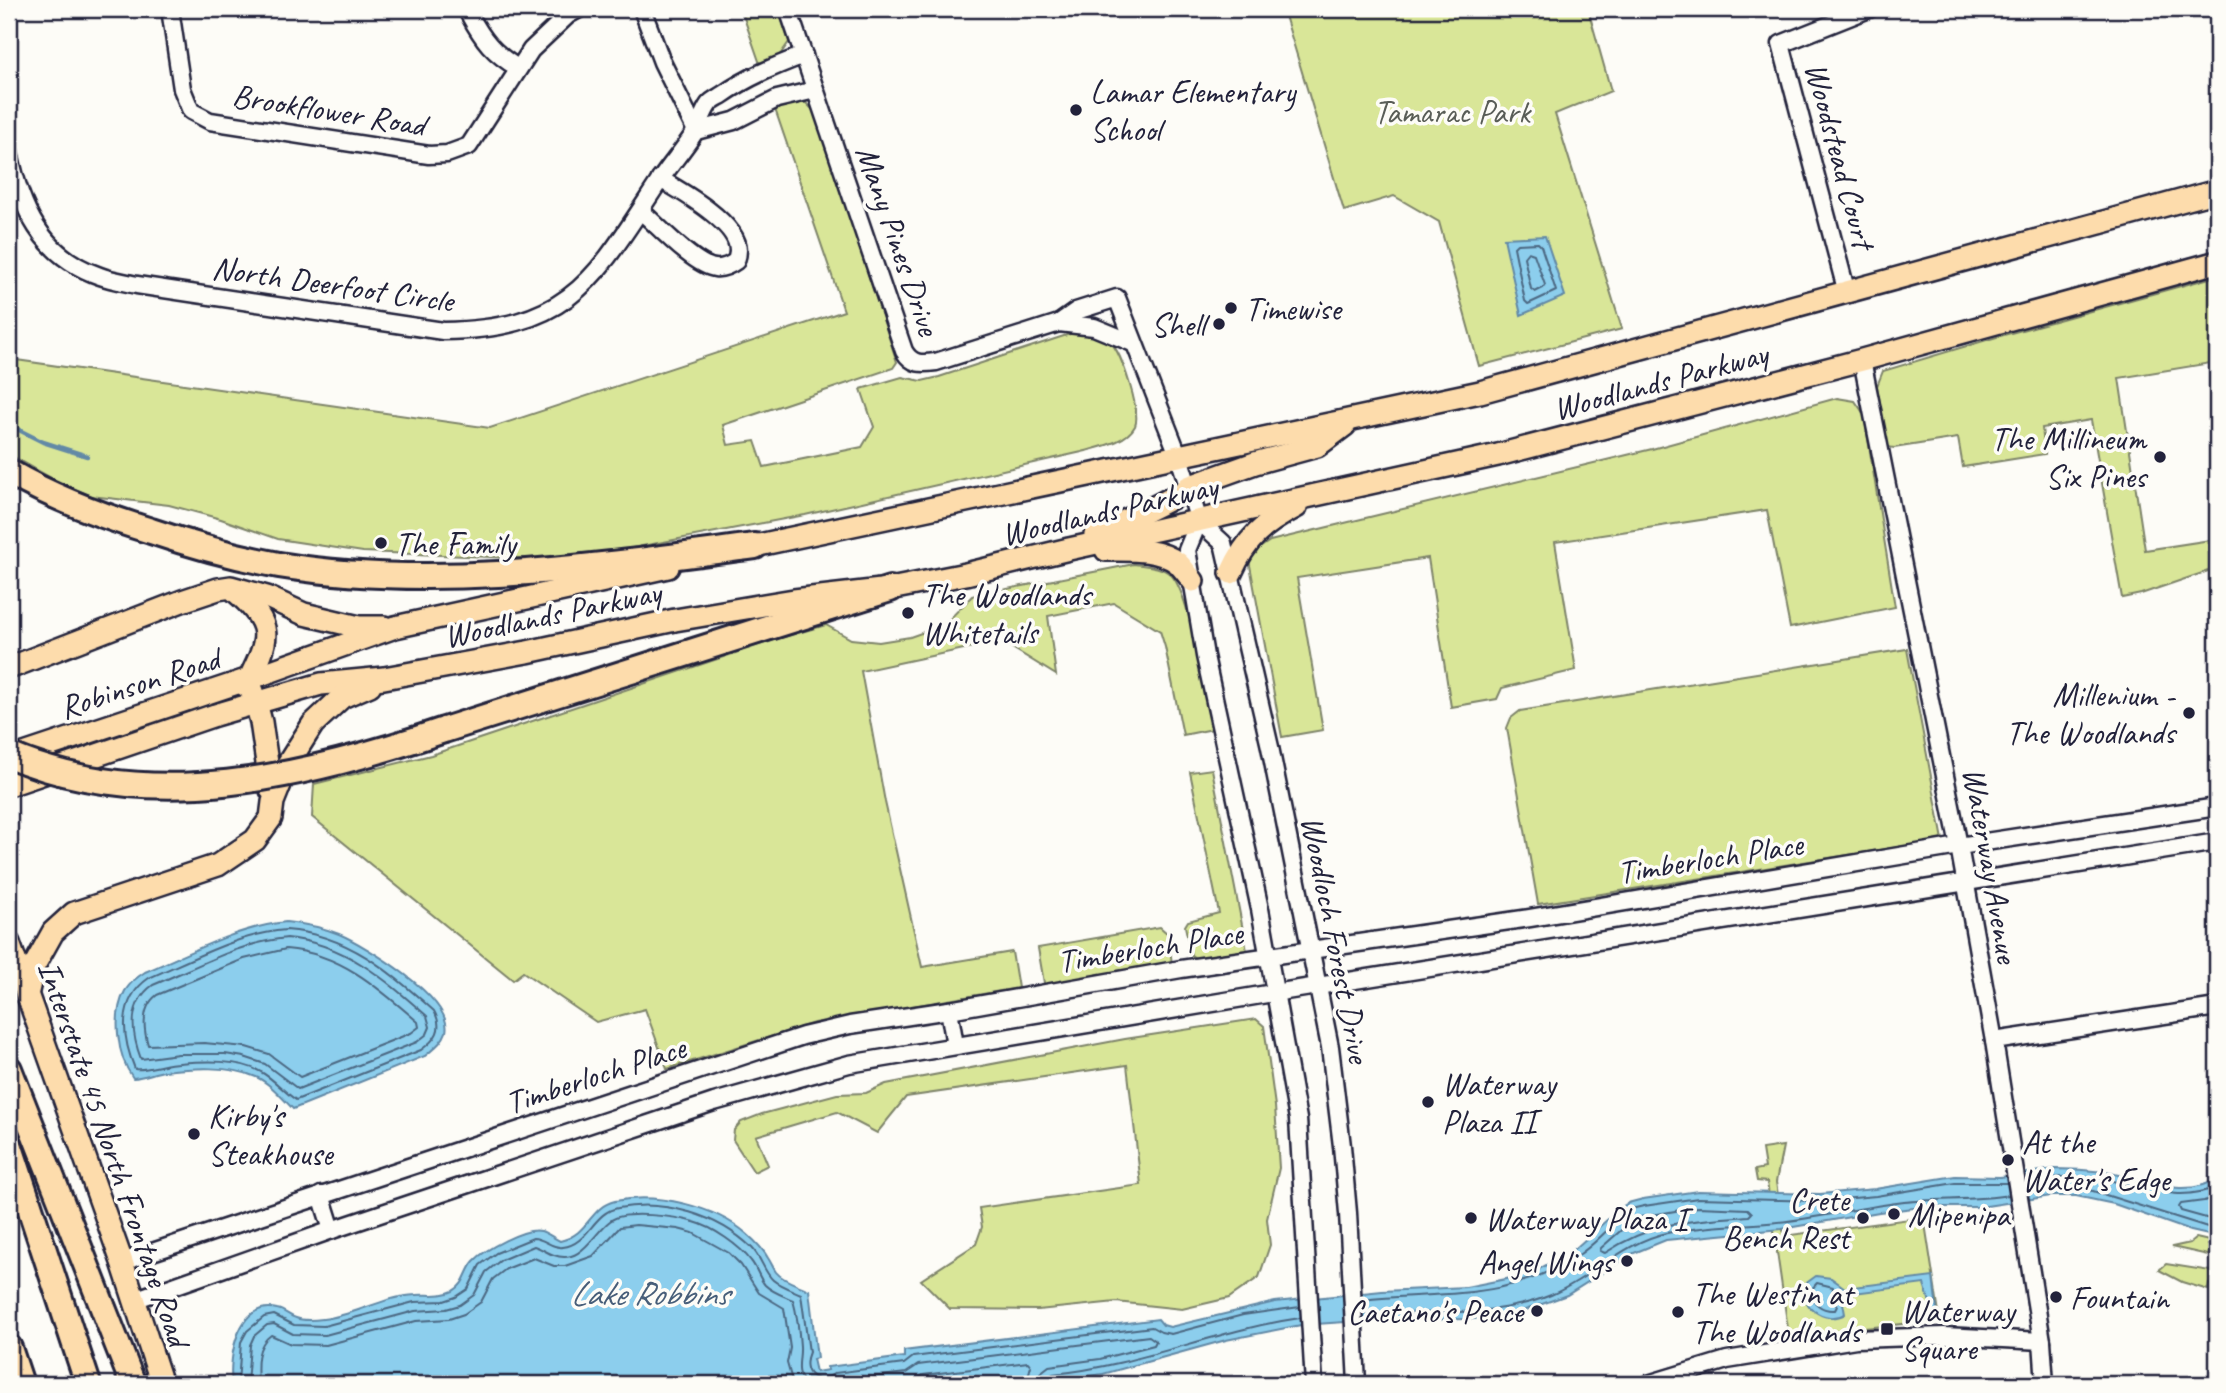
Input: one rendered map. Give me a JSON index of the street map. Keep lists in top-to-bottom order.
{
  "streets": {
    "main road": ["Woodlands Parkway", "Robinson Road", "Interstate 45 North Frontage Road"],
    "street": [
      "Brookflower Road",
      "Woodstead Court",
      "Many Pines Drive",
      "North Deerfoot Circle",
      "Timberloch Place",
      "Waterway Avenue",
      "Woodloch Forest Drive"
    ]
  },
  "crossings": [
    ["Woodstead Court", "Woodlands Parkway"],
    ["Many Pines Drive", "North Deerfoot Circle"],
    ["Many Pines Drive", "Woodlands Parkway"],
    ["Many Pines Drive", "Woodloch Forest Drive"],
    ["Woodlands Parkway", "Robinson Road"],
    ["Woodlands Parkway", "Waterway Avenue"],
    ["Woodlands Parkway", "Woodloch Forest Drive"],
    ["Timberloch Place", "Waterway Avenue"],
    ["Timberloch Place", "Woodloch Forest Drive"],
    ["Timberloch Place", "Interstate 45 North Frontage Road"]
  ],
  "water": ["Lake Robbins"],
  "parks": ["Tamarac Park"],
  "places": {
    "other": [
      "Lamar Elementary School",
      "Timewise",
      "Shell",
      "The Millineum Six Pines",
      "The Family",
      "The Woodlands Whitetails",
      "Millenium - The Woodlands",
      "Waterway Plaza II",
      "Kirby's Steakhouse",
      "At the Water's Edge",
      "Mipenipa",
      "Waterway Plaza I",
      "Crete Bench Rest",
      "Angel Wings",
      "Fountain",
      "Caetano's Peace",
      "The Westin at The Woodlands"
    ],
    "transit": ["Waterway Square"]
  }
}
